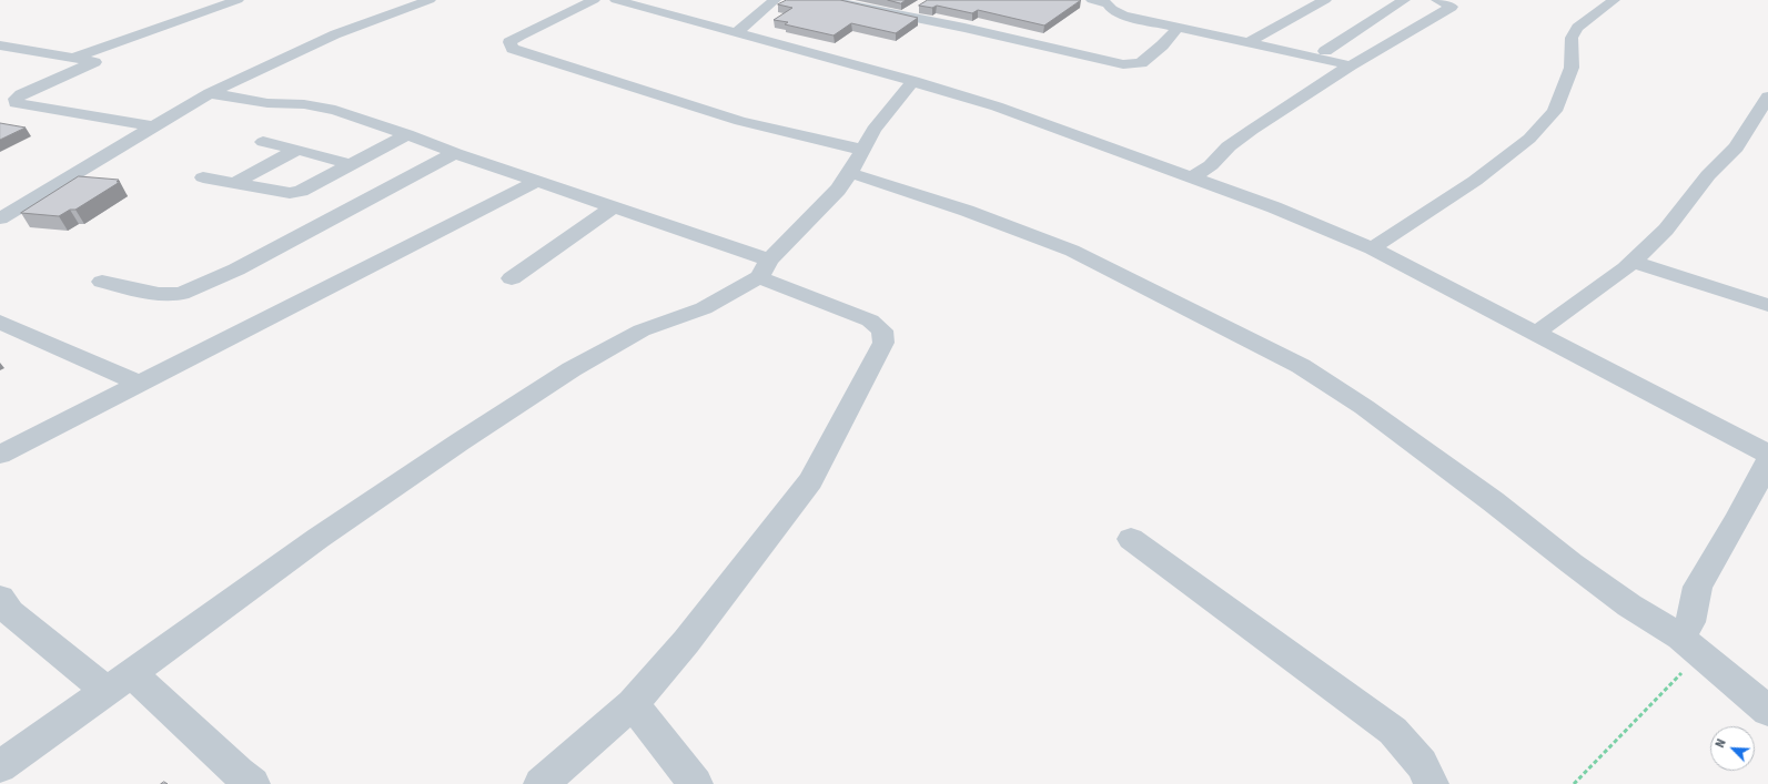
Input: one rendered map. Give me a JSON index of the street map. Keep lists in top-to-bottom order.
{
  "north": "top left"
}
